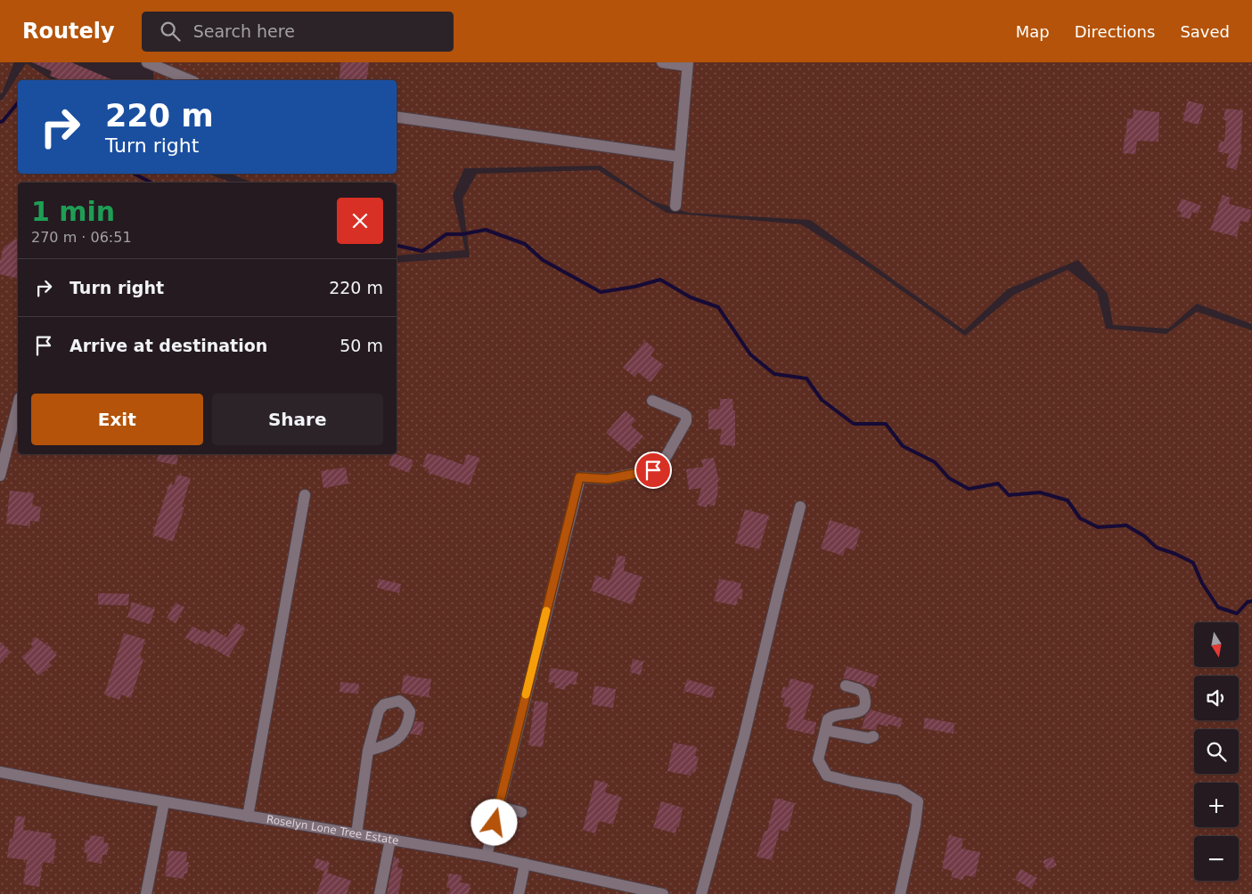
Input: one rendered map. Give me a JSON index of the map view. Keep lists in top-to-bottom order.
{
  "streets": {
    "street": ["Roselyn Lone Tree Estate"]
  },
  "north": "bottom",
  "page": {
    "header": "Routely",
    "search": "Search here",
    "nav": ["Map", "Directions", "Saved"],
    "turn": ["220 m", "Turn right"],
    "heading": ["1 min", "270 m · 06:51"],
    "list": [
      {
        "name": "Turn right",
        "value": "220 m"
      },
      {
        "name": "Arrive at destination",
        "value": "50 m"
      }
    ],
    "buttons": ["Exit", "Share"],
    "map_buttons": ["+", "−"]
  }
}
